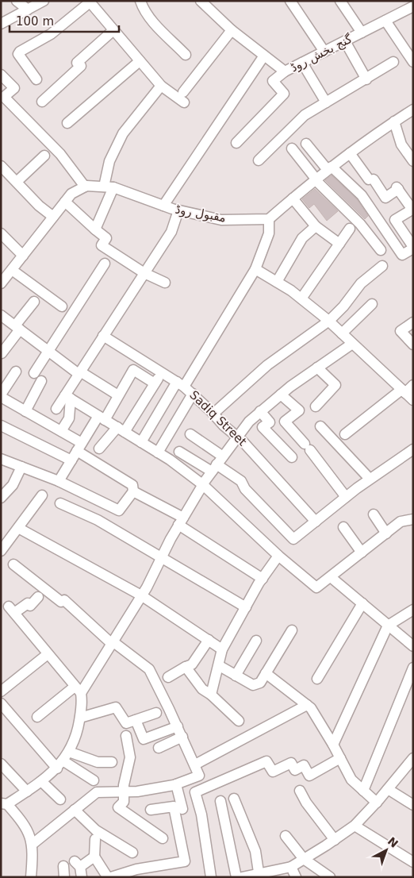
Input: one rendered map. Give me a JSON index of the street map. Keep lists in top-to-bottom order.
{
  "streets": {
    "street": ["گنج بخش روڈ", "مقبول روڈ", "Sadiq Street"]
  },
  "scale_bar": "100 m",
  "north": "top right"
}
